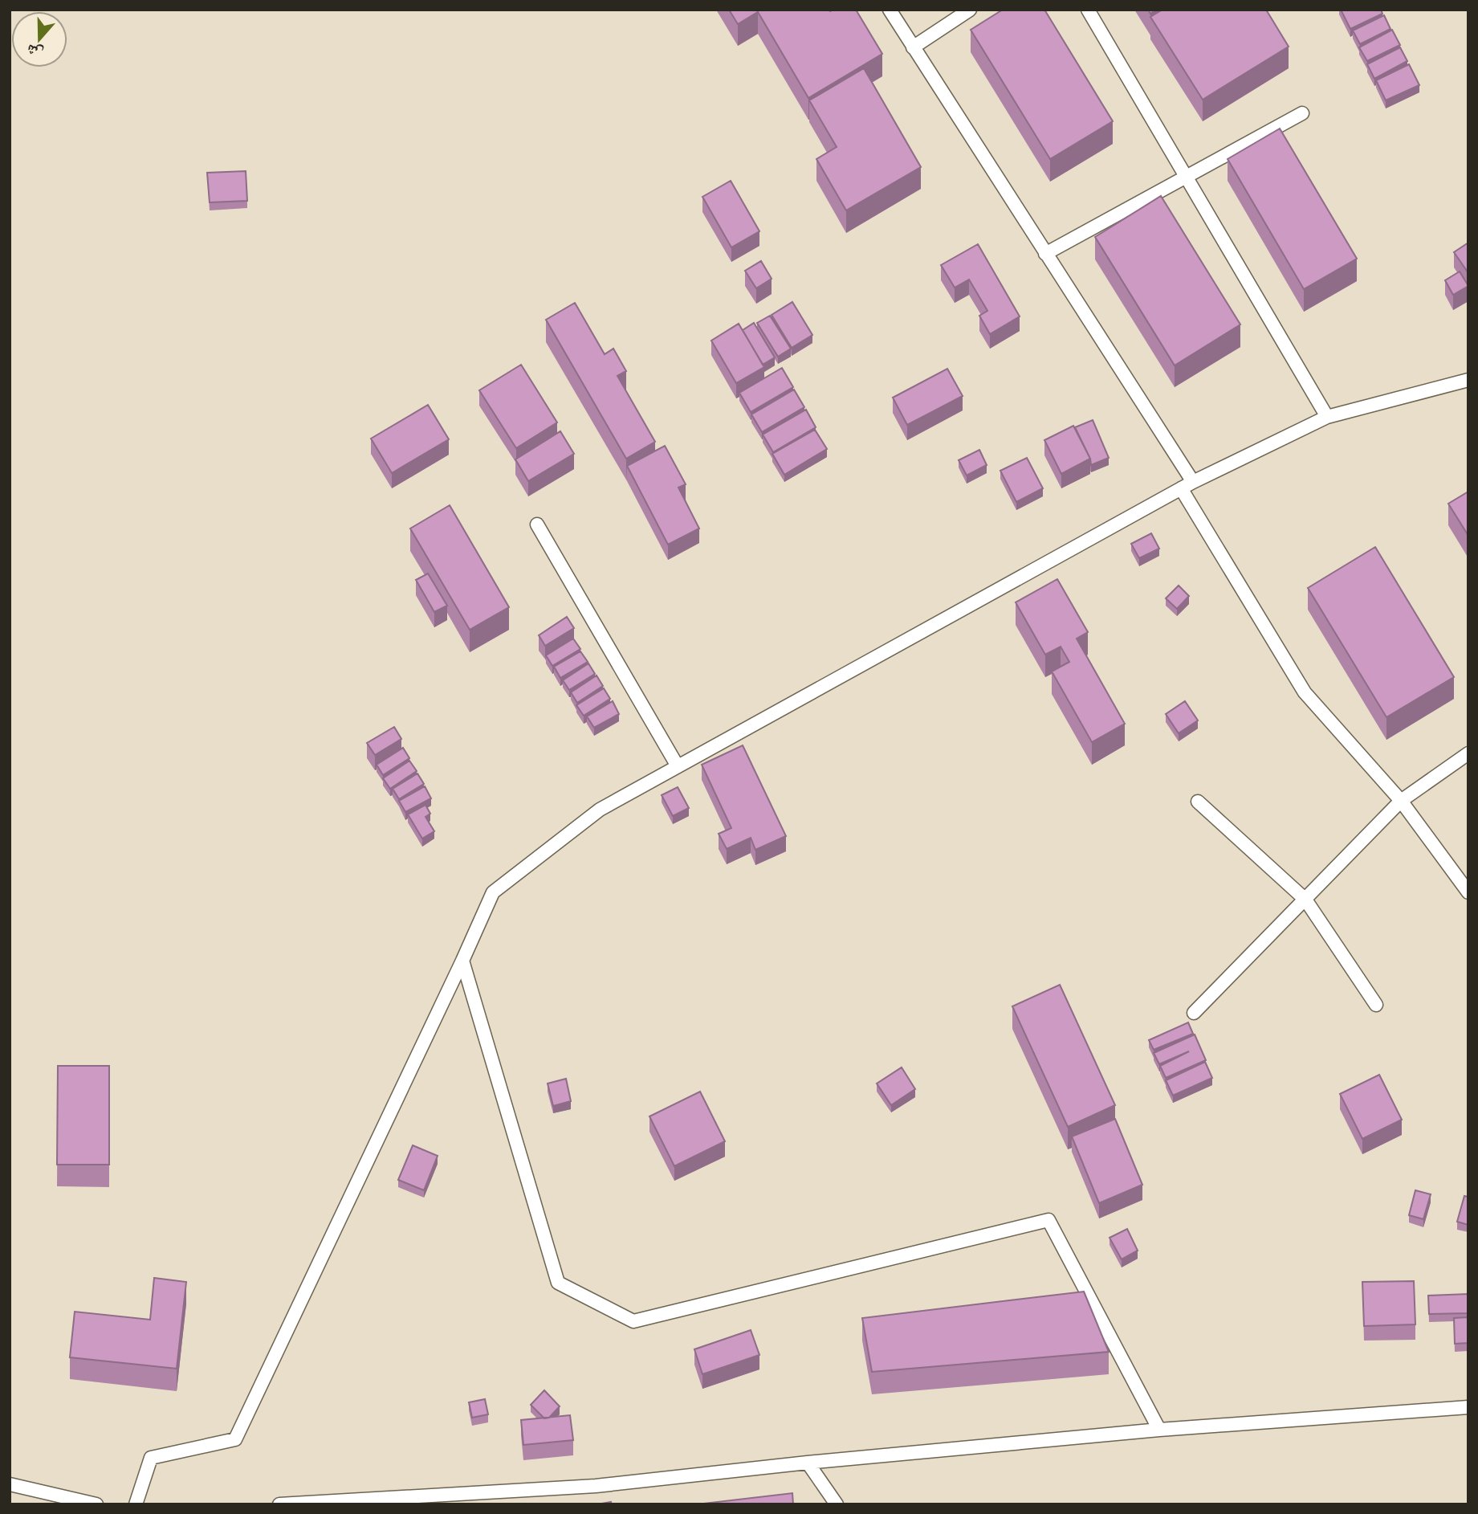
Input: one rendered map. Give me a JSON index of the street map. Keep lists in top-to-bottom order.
{
  "north": "bottom"
}
